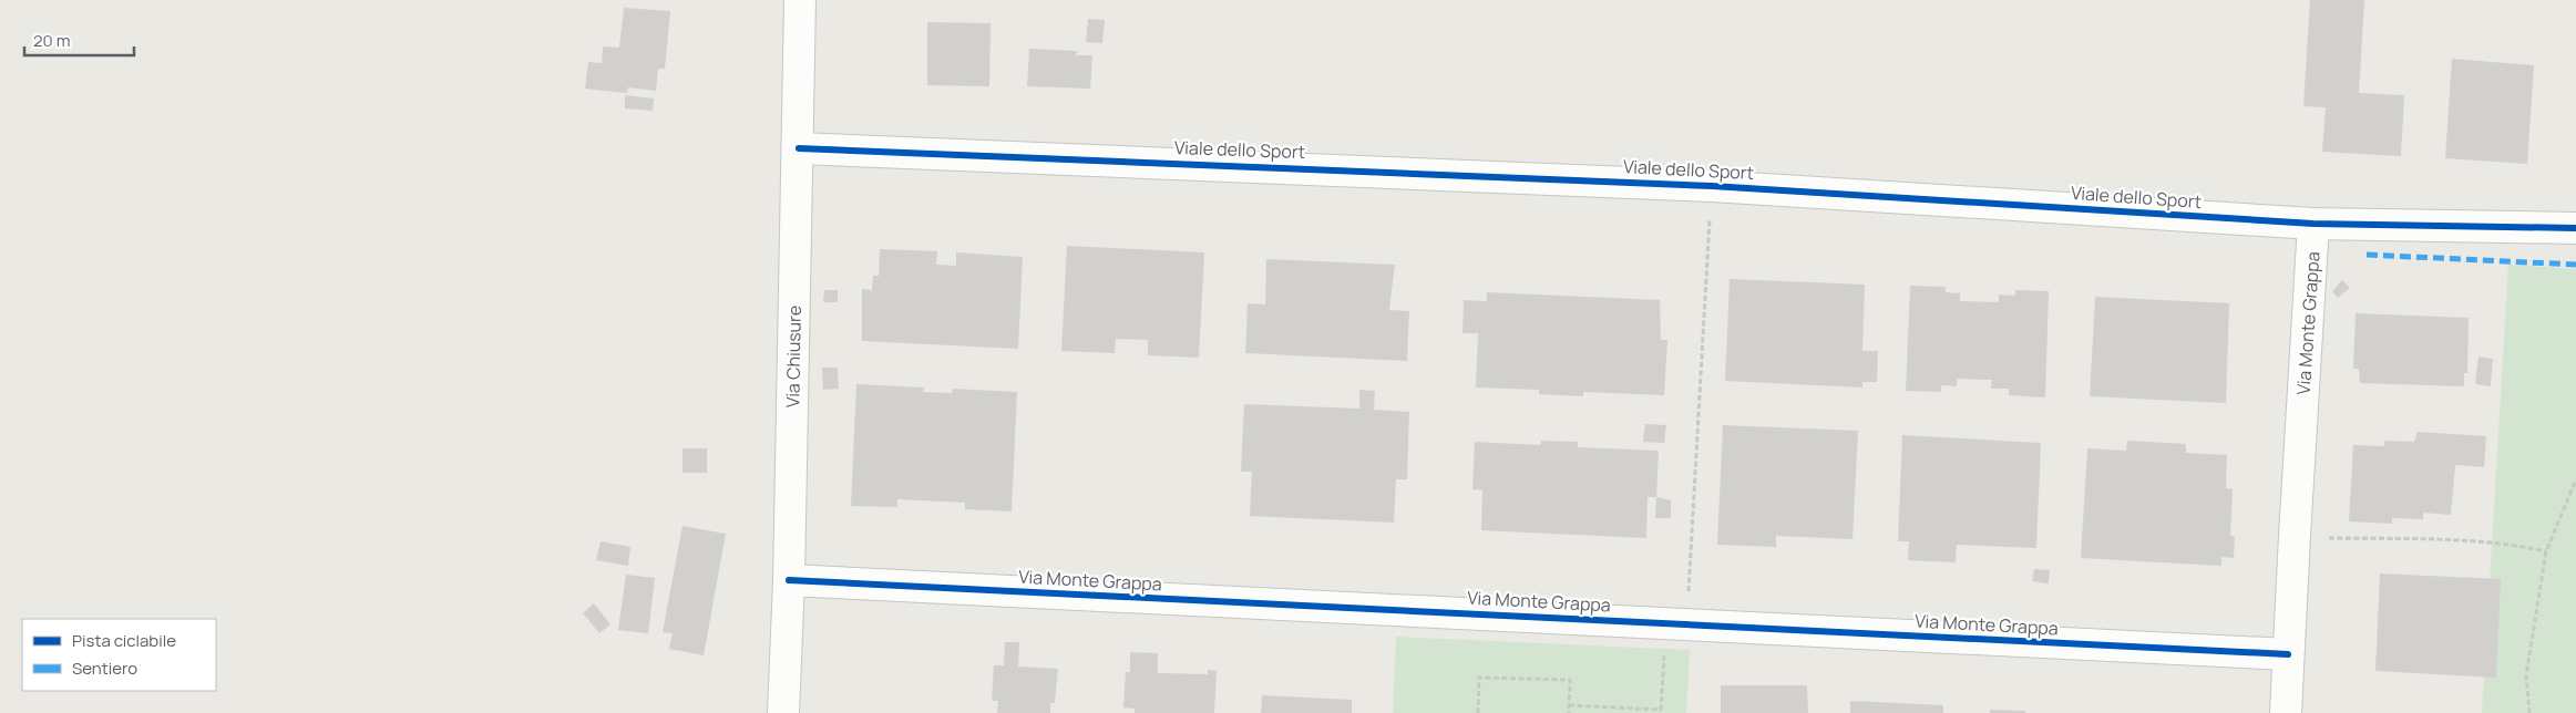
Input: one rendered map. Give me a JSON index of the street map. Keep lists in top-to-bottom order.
{
  "streets": {
    "street": ["Viale dello Sport", "Via Monte Grappa", "Via Chiusure"]
  },
  "crossings": [
    ["Viale dello Sport", "Via Monte Grappa"],
    ["Viale dello Sport", "Via Chiusure"],
    ["Via Monte Grappa", "Via Chiusure"]
  ],
  "legend": ["Pista ciclabile", "Sentiero"],
  "scale_bar": "20 m"
}
